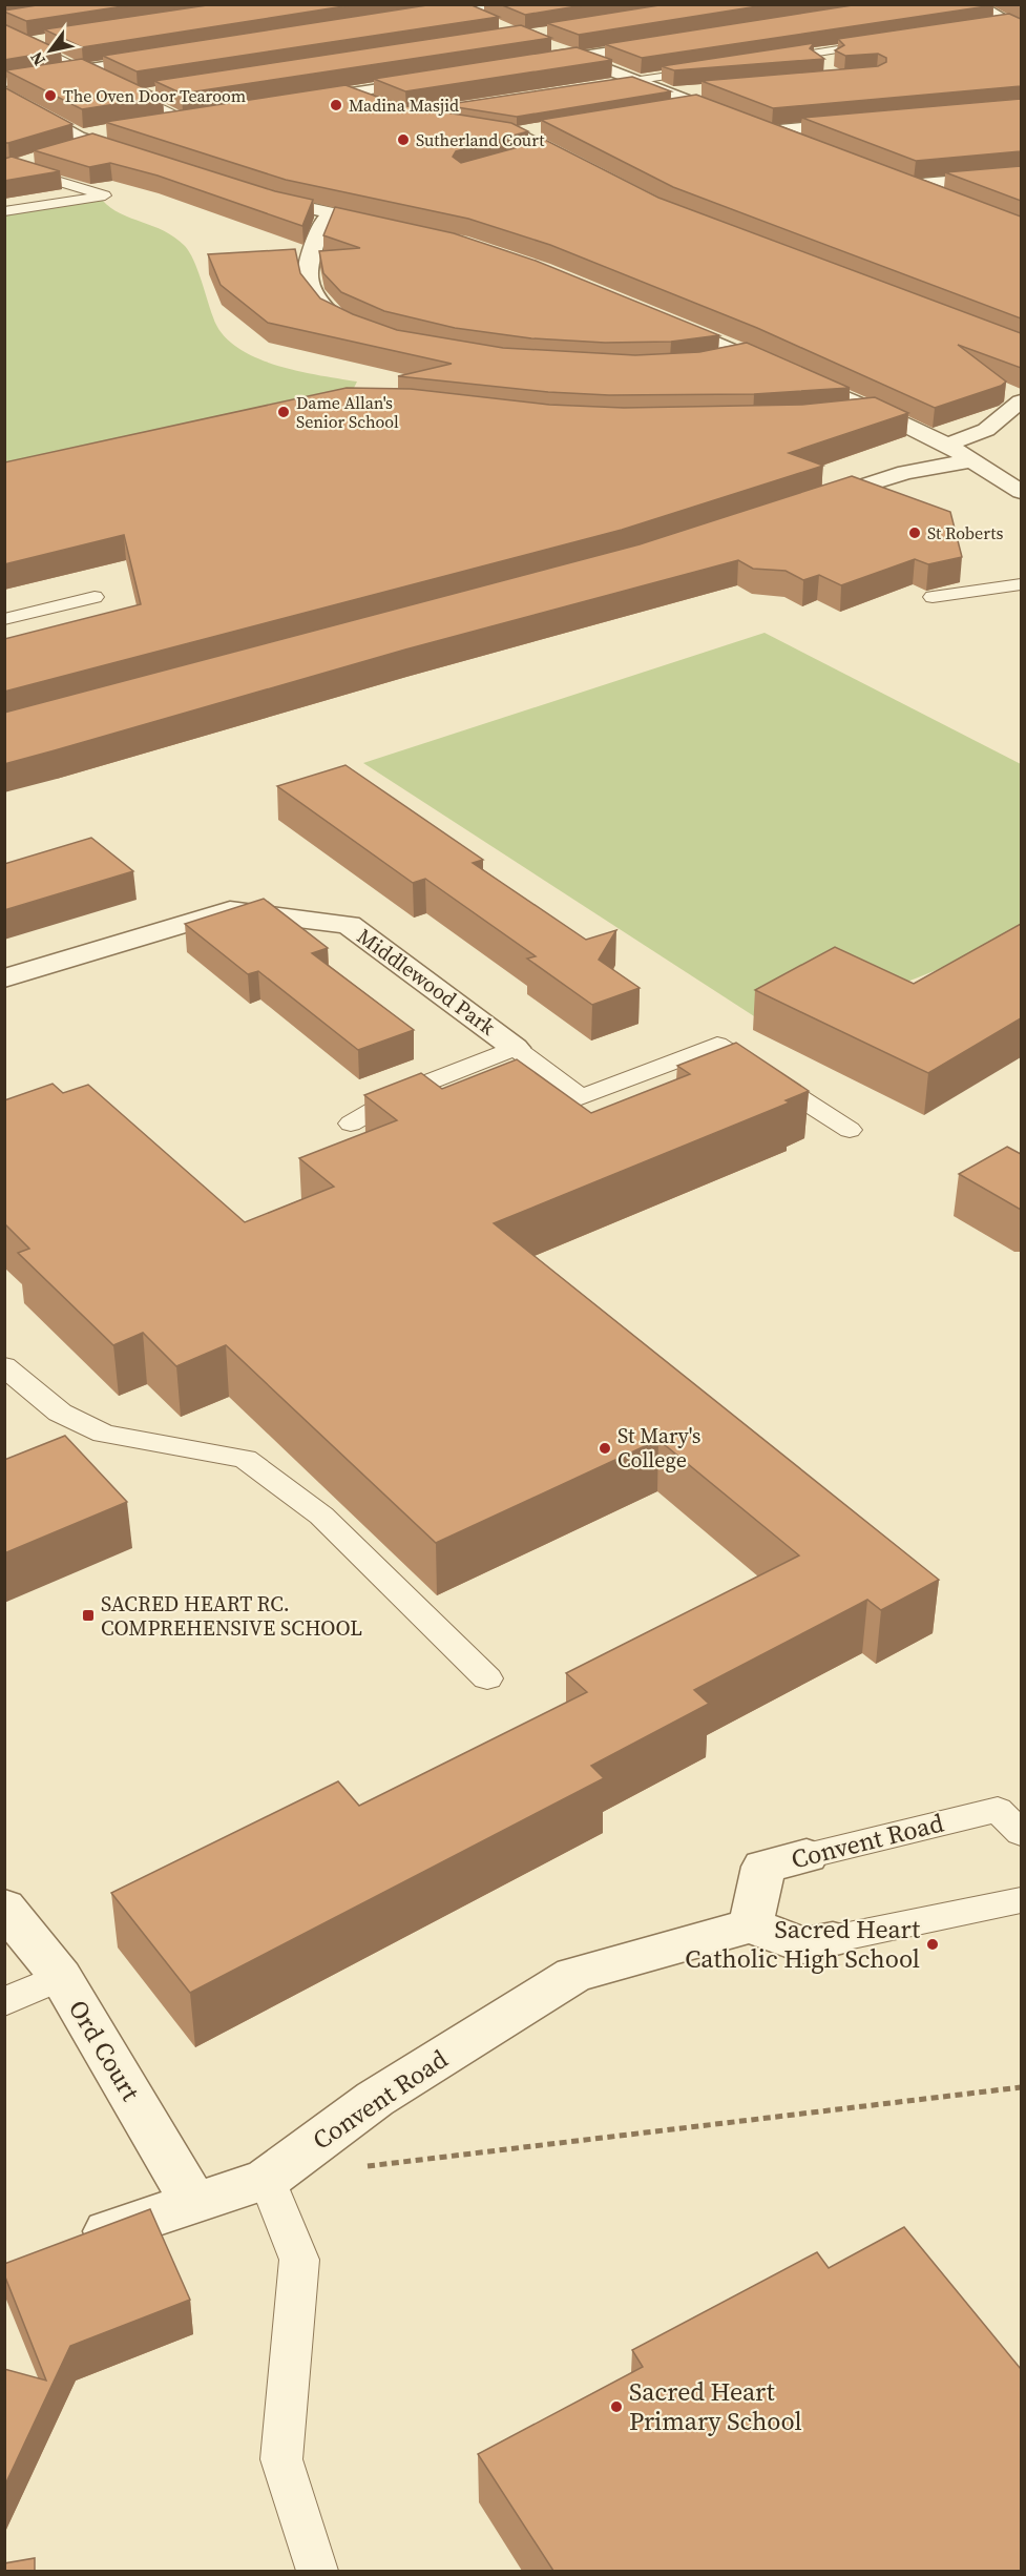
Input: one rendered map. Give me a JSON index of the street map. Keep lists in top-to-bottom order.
{
  "streets": {
    "street": ["Middlewood Park", "Convent Road", "Ord Court"]
  },
  "crossings": [
    ["Convent Road", "Ord Court"]
  ],
  "places": {
    "other": [
      "The Oven Door Tearoom",
      "Madina Masjid",
      "Sutherland Court",
      "Dame Allan's Senior School",
      "St Roberts",
      "St Mary's College",
      "Sacred Heart Catholic High School",
      "Sacred Heart Primary School"
    ],
    "transit": ["SACRED HEART RC. COMPREHENSIVE SCHOOL"]
  },
  "north": "bottom left"
}
